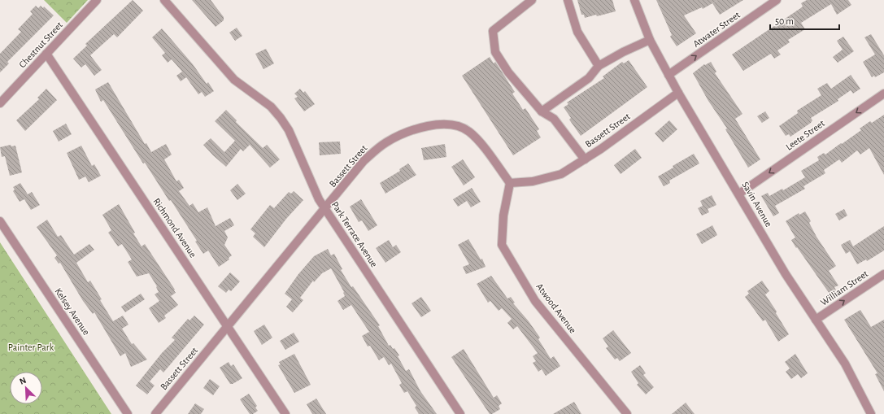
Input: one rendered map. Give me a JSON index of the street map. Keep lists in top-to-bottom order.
{
  "streets": {
    "street": [
      "Atwater Street",
      "Chestnut Street",
      "Bassett Street",
      "Leete Street",
      "Savin Avenue",
      "Richmond Avenue",
      "Park Terrace Avenue",
      "William Street",
      "Atwood Avenue",
      "Kelsey Avenue"
    ]
  },
  "crossings": [
    ["Atwater Street", "Savin Avenue"],
    ["Chestnut Street", "Richmond Avenue"],
    ["Bassett Street", "Savin Avenue"],
    ["Bassett Street", "Richmond Avenue"],
    ["Bassett Street", "Park Terrace Avenue"],
    ["Bassett Street", "Atwood Avenue"],
    ["Leete Street", "Savin Avenue"],
    ["Savin Avenue", "William Street"]
  ],
  "one_way": ["Atwater Street", "Leete Street", "William Street"],
  "parks": ["Painter Park"],
  "scale_bar": "50 m",
  "north": "top left"
}
